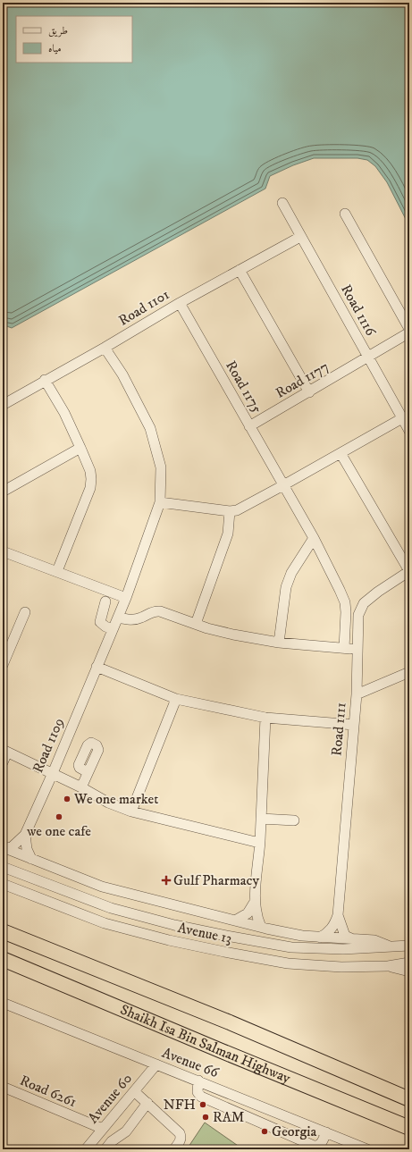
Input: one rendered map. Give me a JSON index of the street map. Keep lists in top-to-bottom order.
{
  "streets": {
    "highway": ["Shaikh Isa Bin Salman Highway"],
    "street": [
      "Road 1101",
      "Road 1116",
      "Road 1177",
      "Road 1175",
      "Road 1111",
      "Road 1109",
      "Avenue 13",
      "Avenue 66",
      "Road 6261",
      "Avenue 60"
    ]
  },
  "crossings": [
    ["Road 1101", "Road 1116"],
    ["Road 1101", "Road 1175"],
    ["Road 1101", "Road 1109"],
    ["Road 1116", "Road 1177"],
    ["Road 1177", "Road 1175"],
    ["Avenue 66", "Avenue 60"],
    ["Road 6261", "Avenue 60"]
  ],
  "places": {
    "other": [
      "We one market",
      "we one cafe",
      "NFH",
      "RAM",
      "Georgia"
    ],
    "health": ["Gulf Pharmacy"]
  },
  "legend": ["طريق", "مياه"]
}
